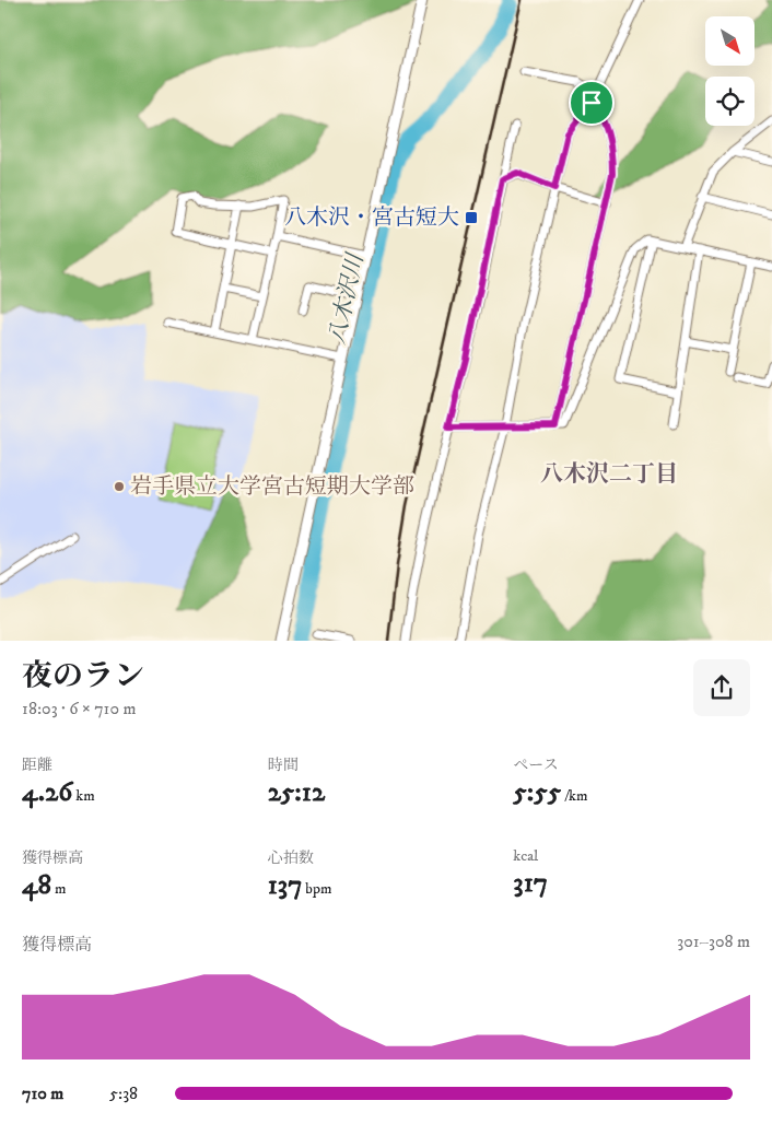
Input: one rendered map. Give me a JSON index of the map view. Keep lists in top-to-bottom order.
{
  "districts": ["八木沢二丁目"],
  "water": ["八木沢川"],
  "places": {
    "transit": ["八木沢・宮古短大"],
    "other": ["岩手県立大学宮古短期大学部"]
  },
  "north": "bottom right",
  "page": {
    "heading": ["夜のラン", "18:03 · 6 × 710 m"],
    "stats": [
      ["距離", "4.26 km"],
      ["時間", "25:12"],
      ["ペース", "5:55 /km"],
      ["獲得標高", "48 m"],
      ["心拍数", "137 bpm"],
      ["kcal", "317"]
    ],
    "chart": ["獲得標高", "301–308 m"],
    "list": [
      {
        "name": "710 m",
        "note": "5:38"
      }
    ]
  }
}
